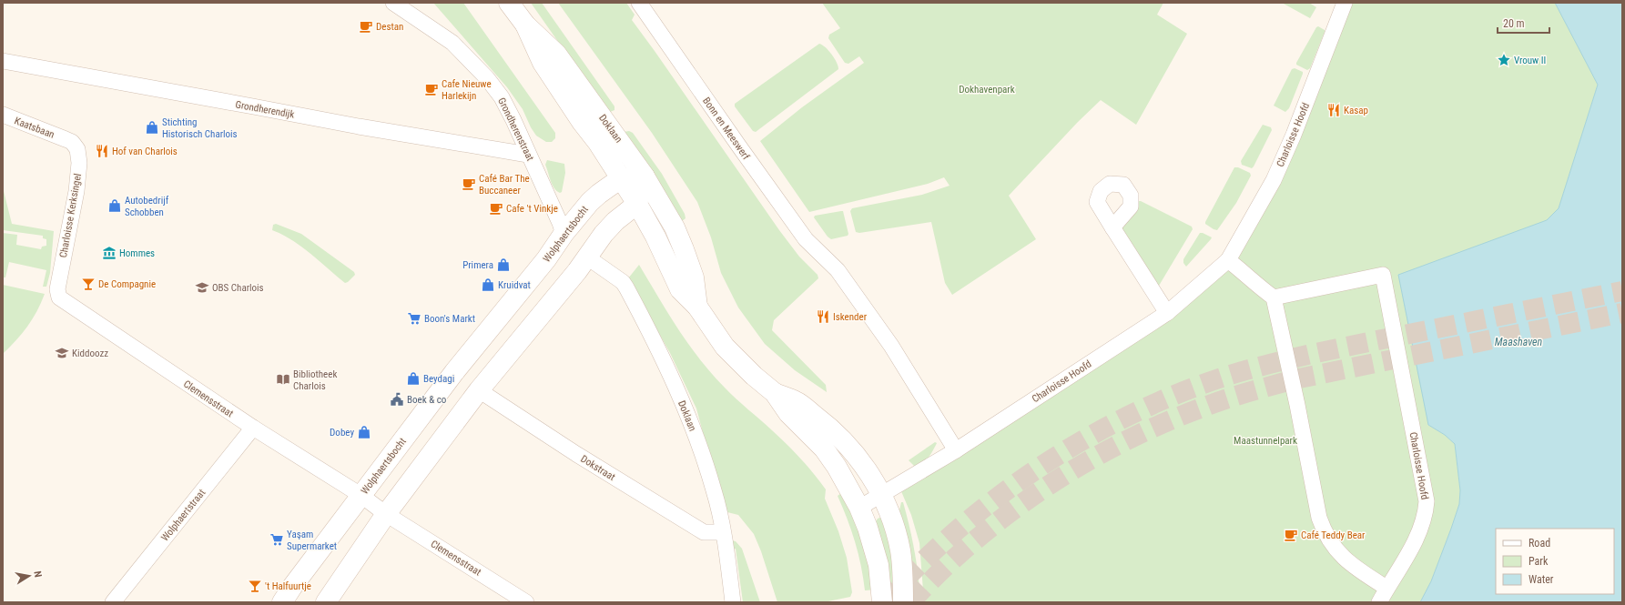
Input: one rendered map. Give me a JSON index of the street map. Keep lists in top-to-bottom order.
{
  "streets": {
    "main road": ["Doklaan", "Wolphaertsbocht"],
    "street": [
      "Grondherendijk",
      "Kaatsbaan",
      "Bonn en Meeswerf",
      "Grondherenstraat",
      "Charloisse Hoofd",
      "Charloisse Kerksingel",
      "Clemensstraat",
      "Dokstraat",
      "Wolphaertstraat"
    ]
  },
  "crossings": [
    ["Grondherendijk", "Grondherenstraat"],
    ["Kaatsbaan", "Charloisse Kerksingel"],
    ["Doklaan", "Charloisse Hoofd"],
    ["Doklaan", "Wolphaertsbocht"],
    ["Doklaan", "Dokstraat"],
    ["Bonn en Meeswerf", "Charloisse Hoofd"],
    ["Grondherenstraat", "Wolphaertsbocht"],
    ["Charloisse Kerksingel", "Clemensstraat"],
    ["Wolphaertsbocht", "Clemensstraat"],
    ["Clemensstraat", "Wolphaertstraat"]
  ],
  "water": ["Maashaven"],
  "parks": ["Dokhavenpark", "Maastunnelpark"],
  "places": {
    "cafe": [
      "Destan",
      "Cafe Nieuwe Harlekijn",
      "Café Bar The Buccaneer",
      "Cafe 't Vinkje",
      "Café Teddy Bear"
    ],
    "place": ["Vrouw II"],
    "restaurant": ["Kasap", "Hof van Charlois", "Iskender"],
    "shop": [
      "Stichting Historisch Charlois",
      "Autobedrijf Schobben",
      "Primera",
      "Kruidvat",
      "Beydagi",
      "Dobey"
    ],
    "museum": ["Hommes"],
    "bar": ["De Compagnie", "'t Halfuurtje"],
    "school or university": ["OBS Charlois", "Kiddoozz"],
    "supermarket": ["Boon's Markt", "Yaşam Supermarket"],
    "library": ["Bibliotheek Charlois"],
    "public building": ["Boek & co"]
  },
  "legend": ["Road", "Park", "Water"],
  "scale_bar": "20 m",
  "north": "right"
}
